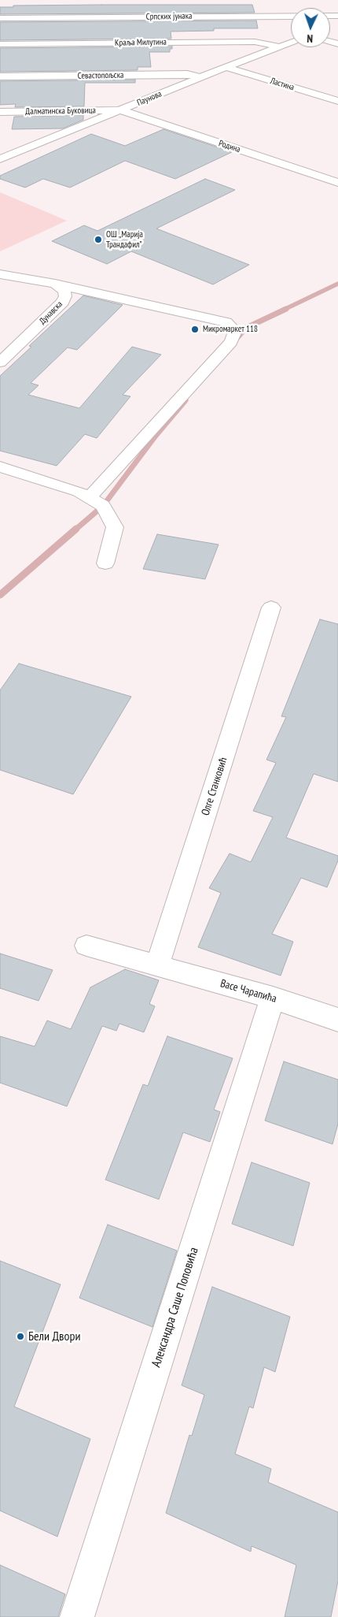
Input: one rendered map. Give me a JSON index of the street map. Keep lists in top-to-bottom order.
{
  "streets": {
    "street": [
      "Српских јунака",
      "Краља Милутина",
      "Севастопољска",
      "Ластина",
      "Паунова",
      "Далматинска Буковица",
      "Родина",
      "Дунавска",
      "Олге Станковић",
      "Васе Чарапића",
      "Александра Саше Поповића"
    ]
  },
  "crossings": [
    ["Краља Милутина", "Паунова"],
    ["Севастопољска", "Паунова"],
    ["Ластина", "Паунова"],
    ["Паунова", "Далматинска Буковица"],
    ["Паунова", "Родина"],
    ["Далматинска Буковица", "Родина"],
    ["Олге Станковић", "Васе Чарапића"],
    ["Васе Чарапића", "Александра Саше Поповића"]
  ],
  "places": ["ОШ „Марија Трандафил”", "Микромаркет 118", "Бели Двори"],
  "north": "bottom"
}
